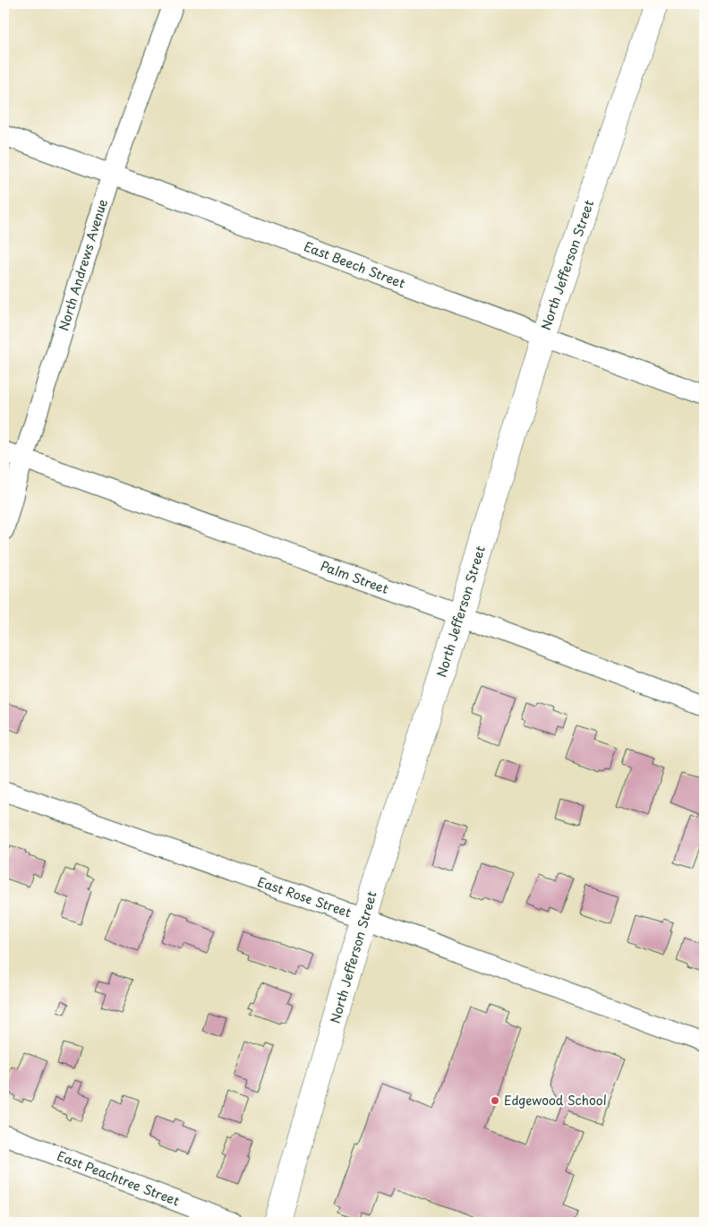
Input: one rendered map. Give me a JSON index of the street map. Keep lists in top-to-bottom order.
{
  "streets": {
    "street": [
      "North Andrews Avenue",
      "East Beech Street",
      "North Jefferson Street",
      "Palm Street",
      "East Rose Street",
      "East Peachtree Street"
    ]
  },
  "crossings": [
    ["North Andrews Avenue", "East Beech Street"],
    ["North Andrews Avenue", "Palm Street"],
    ["East Beech Street", "North Jefferson Street"],
    ["North Jefferson Street", "Palm Street"],
    ["North Jefferson Street", "East Rose Street"]
  ],
  "places": ["Edgewood School"]
}
